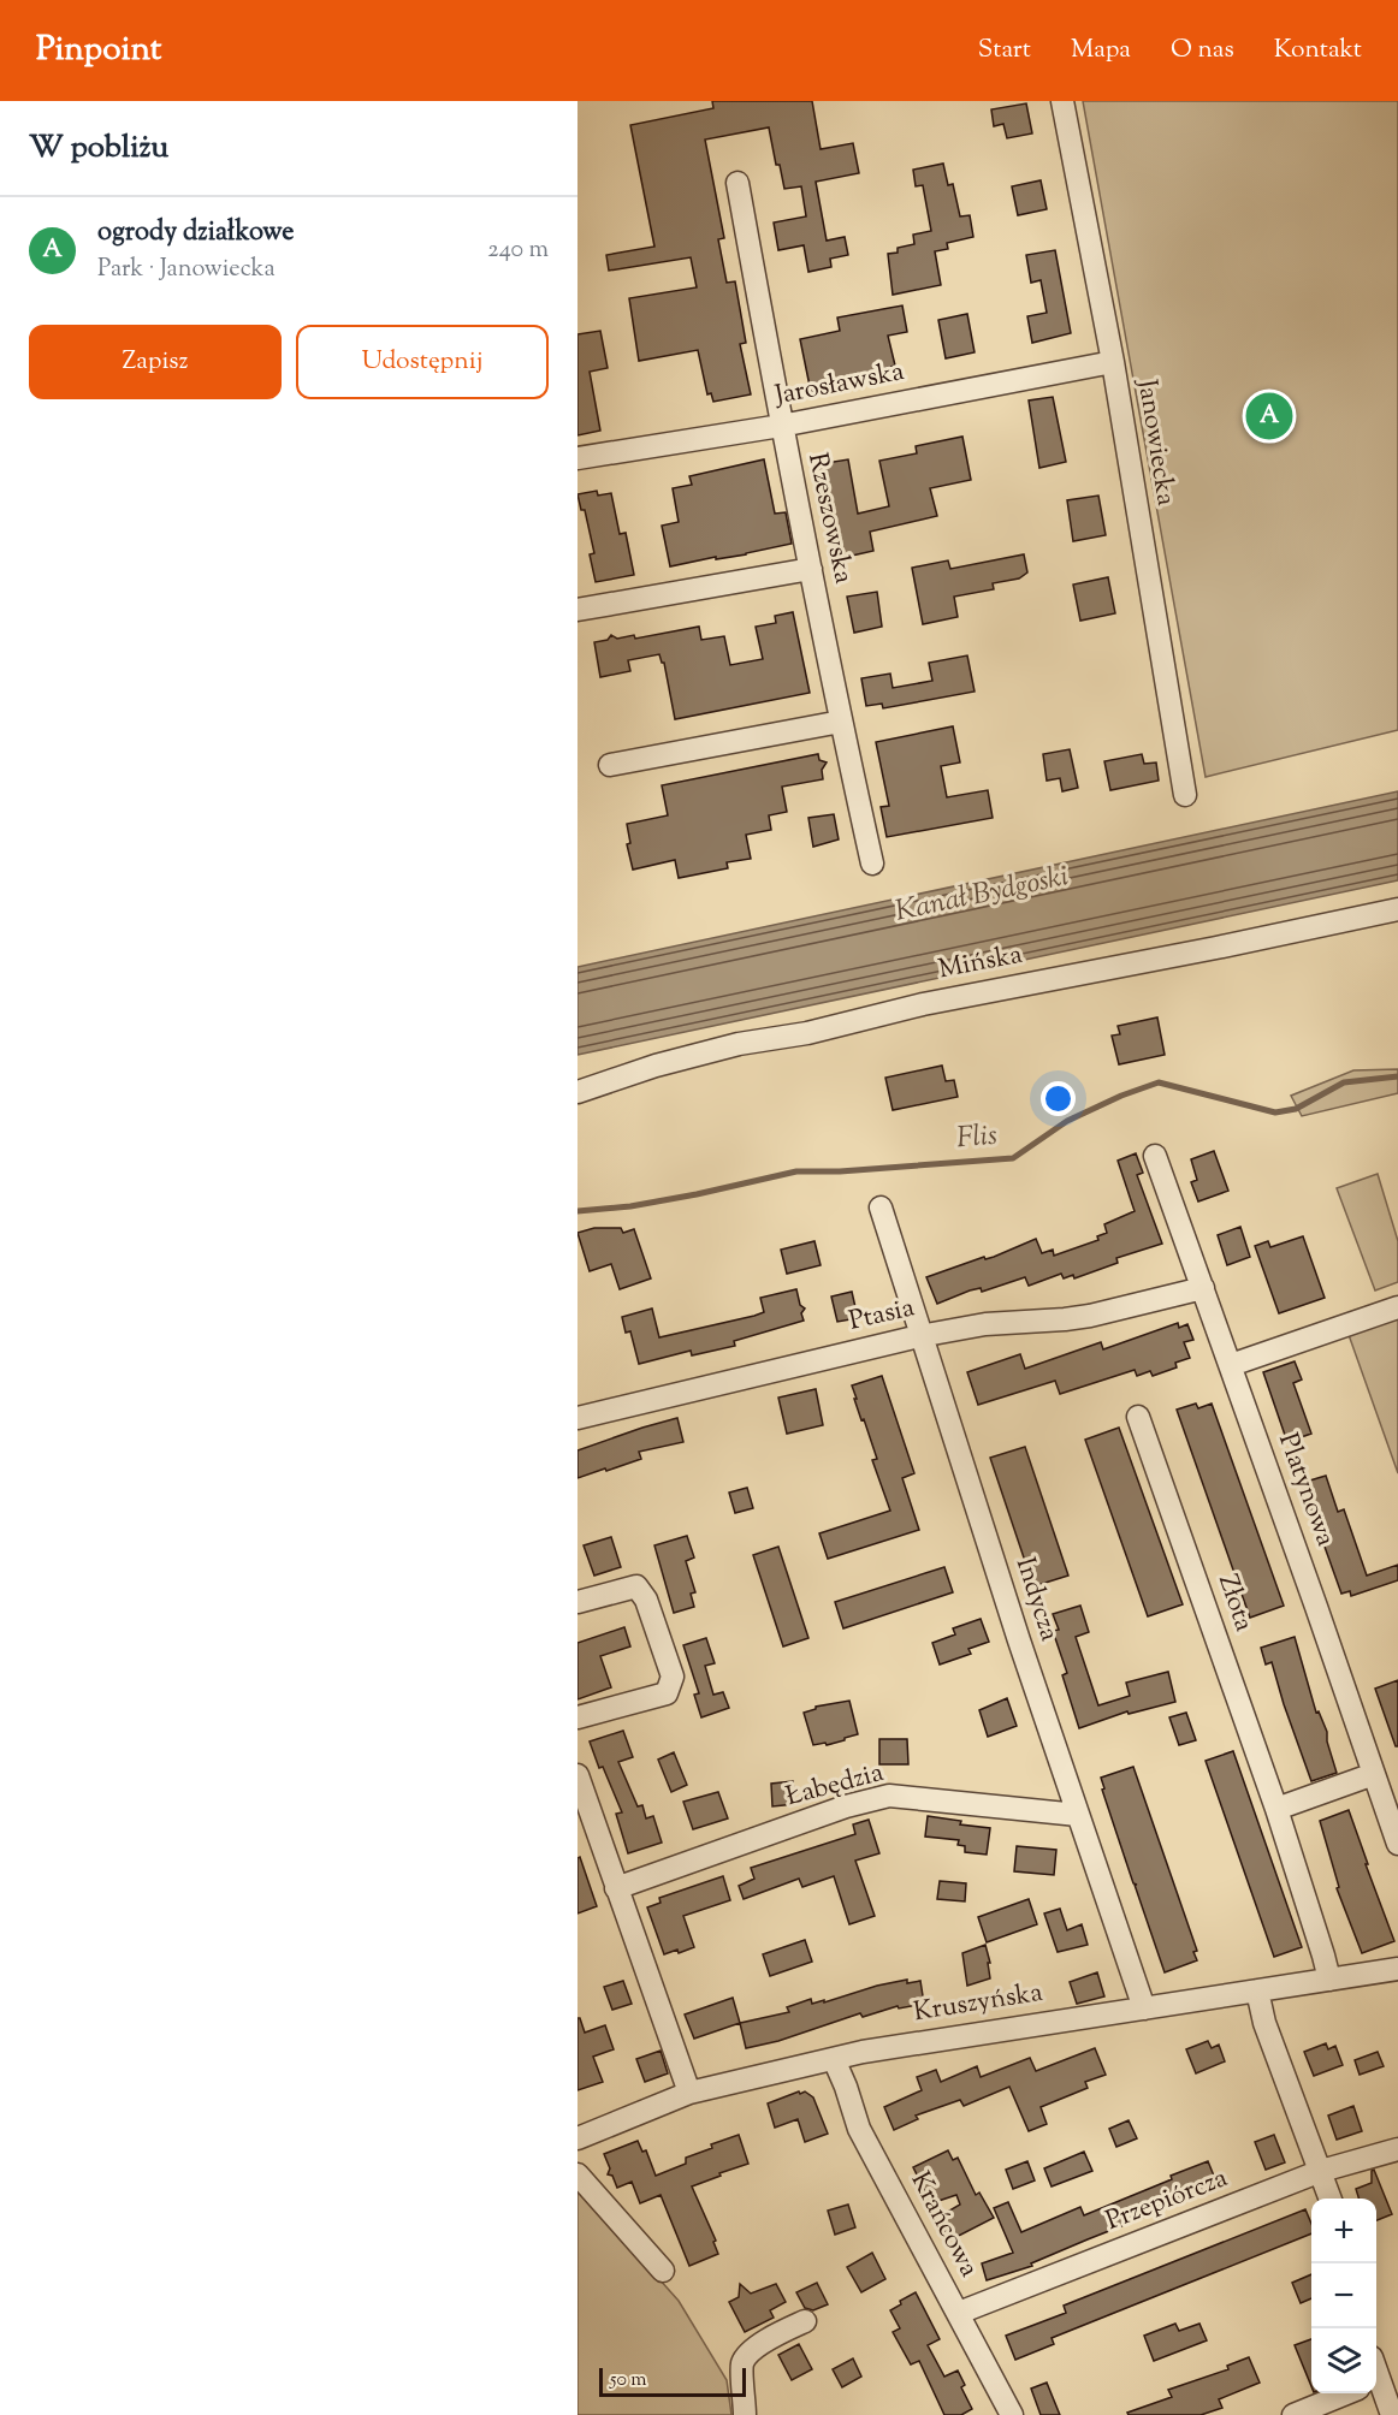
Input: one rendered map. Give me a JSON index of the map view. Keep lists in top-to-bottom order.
{
  "streets": {
    "street": [
      "Jarosławska",
      "Janowiecka",
      "Rzeszowska",
      "Mińska",
      "Ptasia",
      "Platynowa",
      "Indycza",
      "Złota",
      "Łabędzia",
      "Kruszyńska",
      "Przepiórcza",
      "Krańcowa"
    ]
  },
  "crossings": [
    ["Jarosławska", "Janowiecka"],
    ["Jarosławska", "Rzeszowska"],
    ["Ptasia", "Platynowa"],
    ["Ptasia", "Indycza"],
    ["Indycza", "Łabędzia"],
    ["Indycza", "Kruszyńska"],
    ["Złota", "Kruszyńska"],
    ["Kruszyńska", "Krańcowa"],
    ["Przepiórcza", "Krańcowa"]
  ],
  "water": ["Kanał Bydgoski", "Flis"],
  "scale_bar": "50 m",
  "page": {
    "header": "Pinpoint",
    "nav": [
      "Start",
      "Mapa",
      "O nas",
      "Kontakt"
    ],
    "heading": "W pobliżu",
    "list": [
      {
        "mark": "A",
        "name": "ogrody działkowe",
        "note": "Park · Janowiecka",
        "value": "240 m"
      }
    ],
    "buttons": ["Zapisz", "Udostępnij"],
    "pins": "A",
    "map_buttons": ["+", "−"],
    "scale": "50 m"
  }
}
